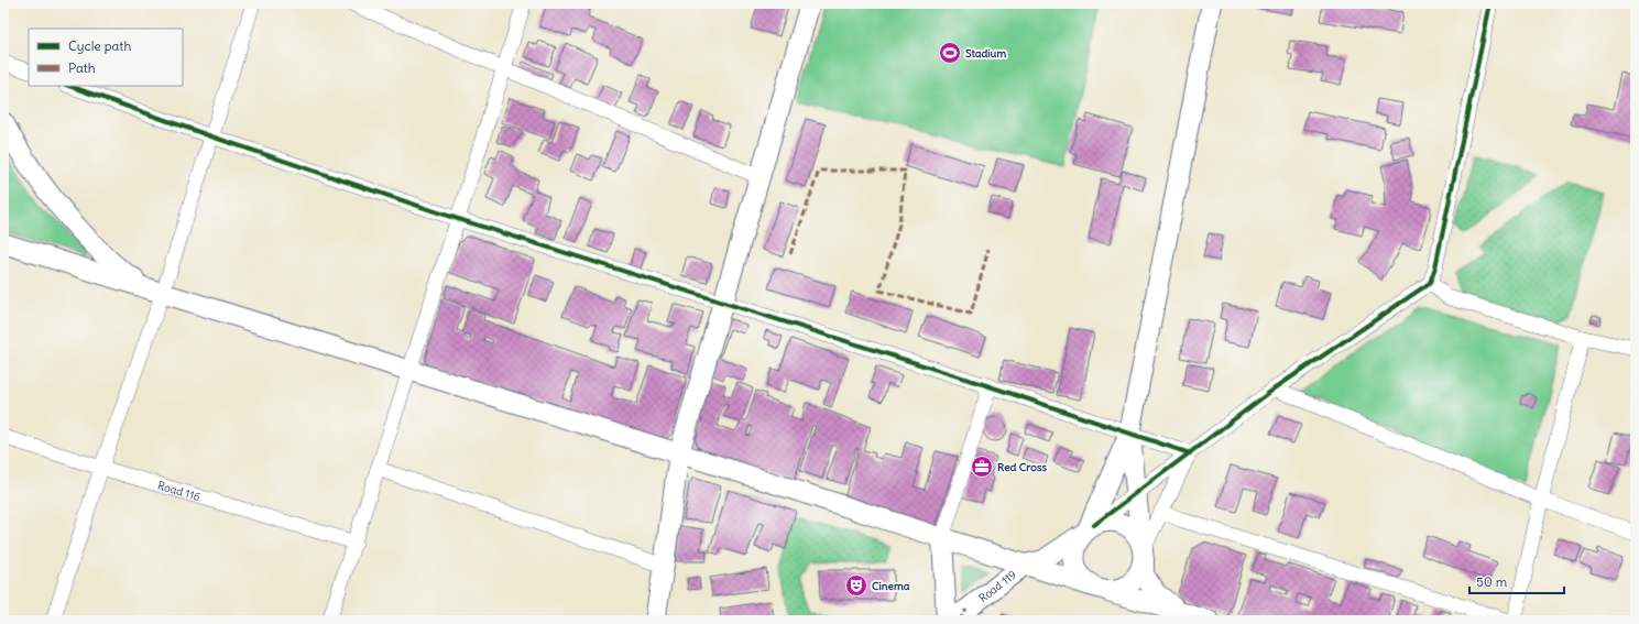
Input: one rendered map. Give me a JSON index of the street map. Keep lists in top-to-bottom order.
{
  "streets": {
    "main road": ["Road 119"],
    "street": ["Road 116"]
  },
  "places": {
    "sports": ["Stadium"],
    "office": ["Red Cross"],
    "theatre": ["Cinema"]
  },
  "legend": ["Cycle path", "Path"],
  "scale_bar": "50 m"
}
